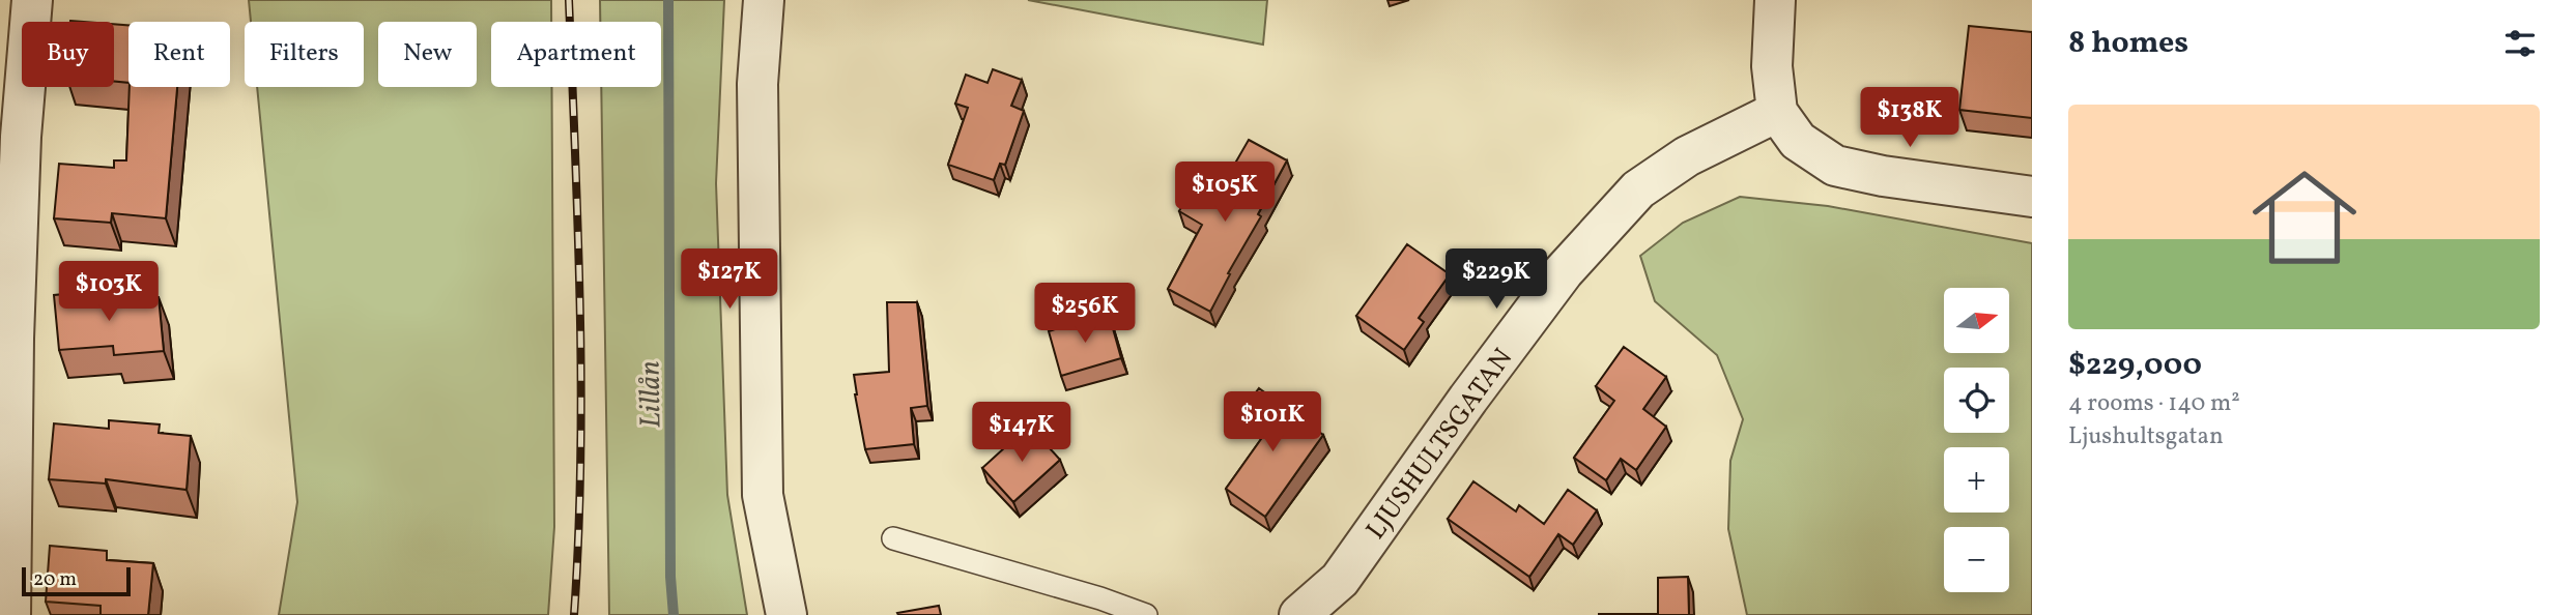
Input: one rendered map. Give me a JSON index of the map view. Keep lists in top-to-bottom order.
{
  "streets": {
    "street": ["LJUSHULTSGATAN"]
  },
  "water": ["Lillån"],
  "scale_bar": "20 m",
  "north": "right",
  "page": {
    "heading": "8 homes",
    "chip": [
      "Buy",
      "Rent",
      "Filters",
      "New",
      "Apartment"
    ],
    "price": [
      "$138K",
      "$105K",
      "$127K",
      "$229K",
      "$103K",
      "$256K",
      "$101K",
      "$147K"
    ],
    "list": [
      {
        "name": "$229,000",
        "note": "4 rooms · 140 m² · Ljushultsgatan"
      }
    ],
    "map_buttons": ["+", "−"],
    "scale": "20 m"
  }
}
